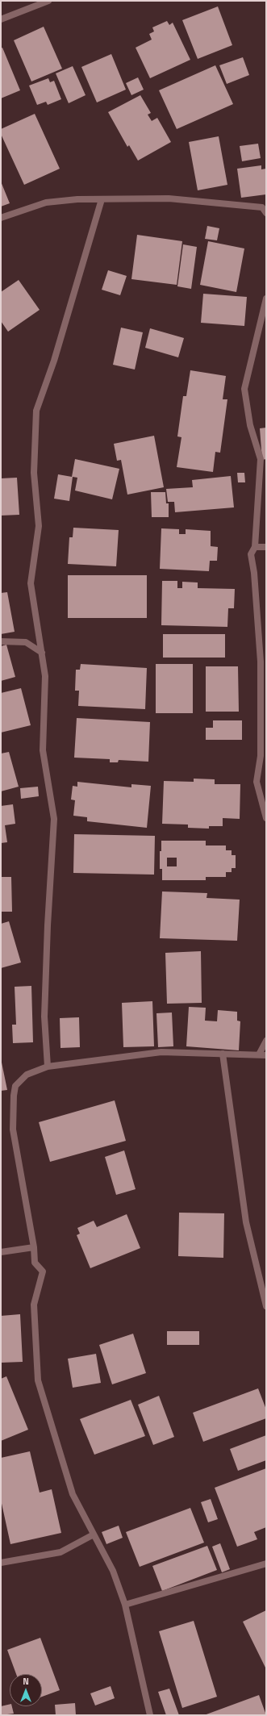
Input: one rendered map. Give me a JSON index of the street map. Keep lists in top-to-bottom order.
{
  "north": "top"
}
